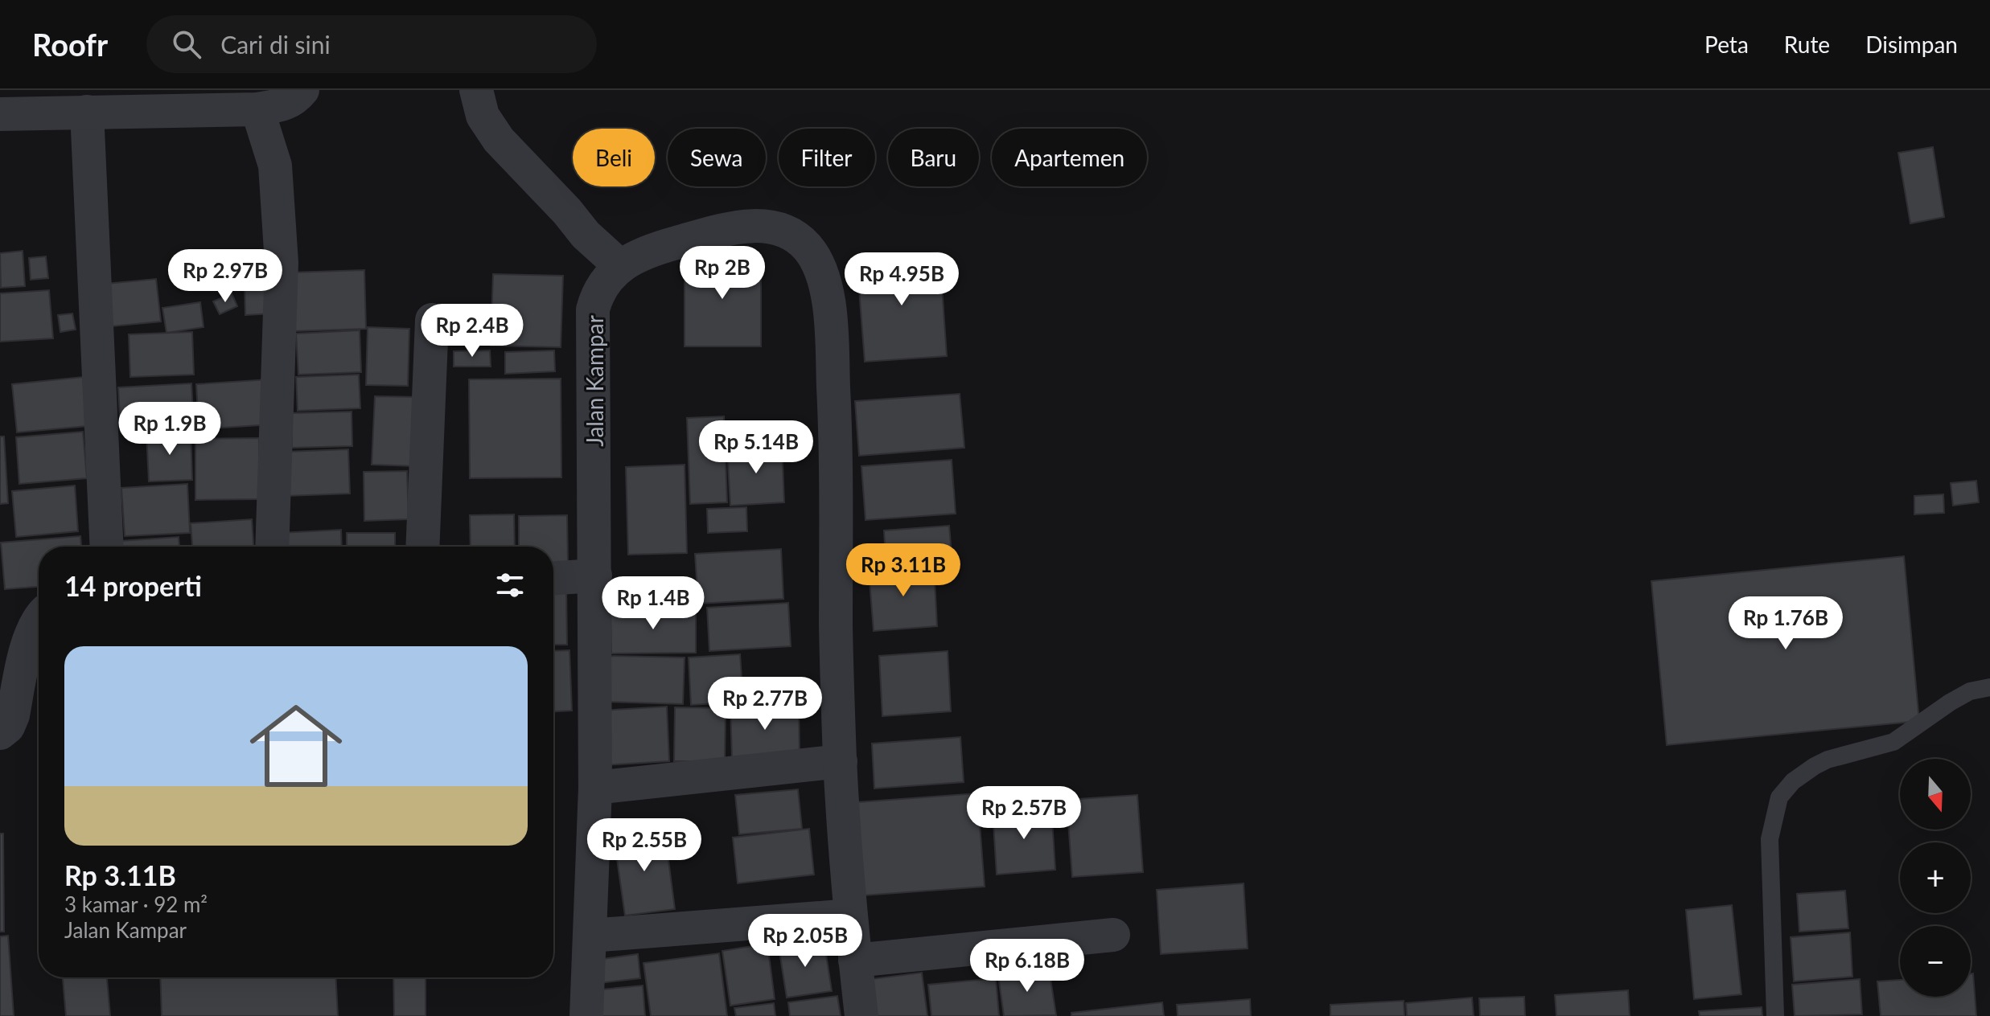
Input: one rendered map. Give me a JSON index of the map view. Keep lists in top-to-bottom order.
{
  "streets": {
    "street": ["Jalan Kampar"]
  },
  "north": "bottom",
  "page": {
    "header": "Roofr",
    "search": "Cari di sini",
    "nav": ["Peta", "Rute", "Disimpan"],
    "chip": [
      "Beli",
      "Sewa",
      "Filter",
      "Baru",
      "Apartemen"
    ],
    "price": [
      "Rp 2B",
      "Rp 2.97B",
      "Rp 4.95B",
      "Rp 2.4B",
      "Rp 1.9B",
      "Rp 5.14B",
      "Rp 3.11B",
      "Rp 1.4B",
      "Rp 1.76B",
      "Rp 2.77B",
      "Rp 2.57B",
      "Rp 2.55B",
      "Rp 2.05B",
      "Rp 6.18B"
    ],
    "heading": "14 properti",
    "list": [
      {
        "name": "Rp 3.11B",
        "note": "3 kamar · 92 m² · Jalan Kampar"
      }
    ],
    "map_buttons": ["+", "−"]
  }
}
